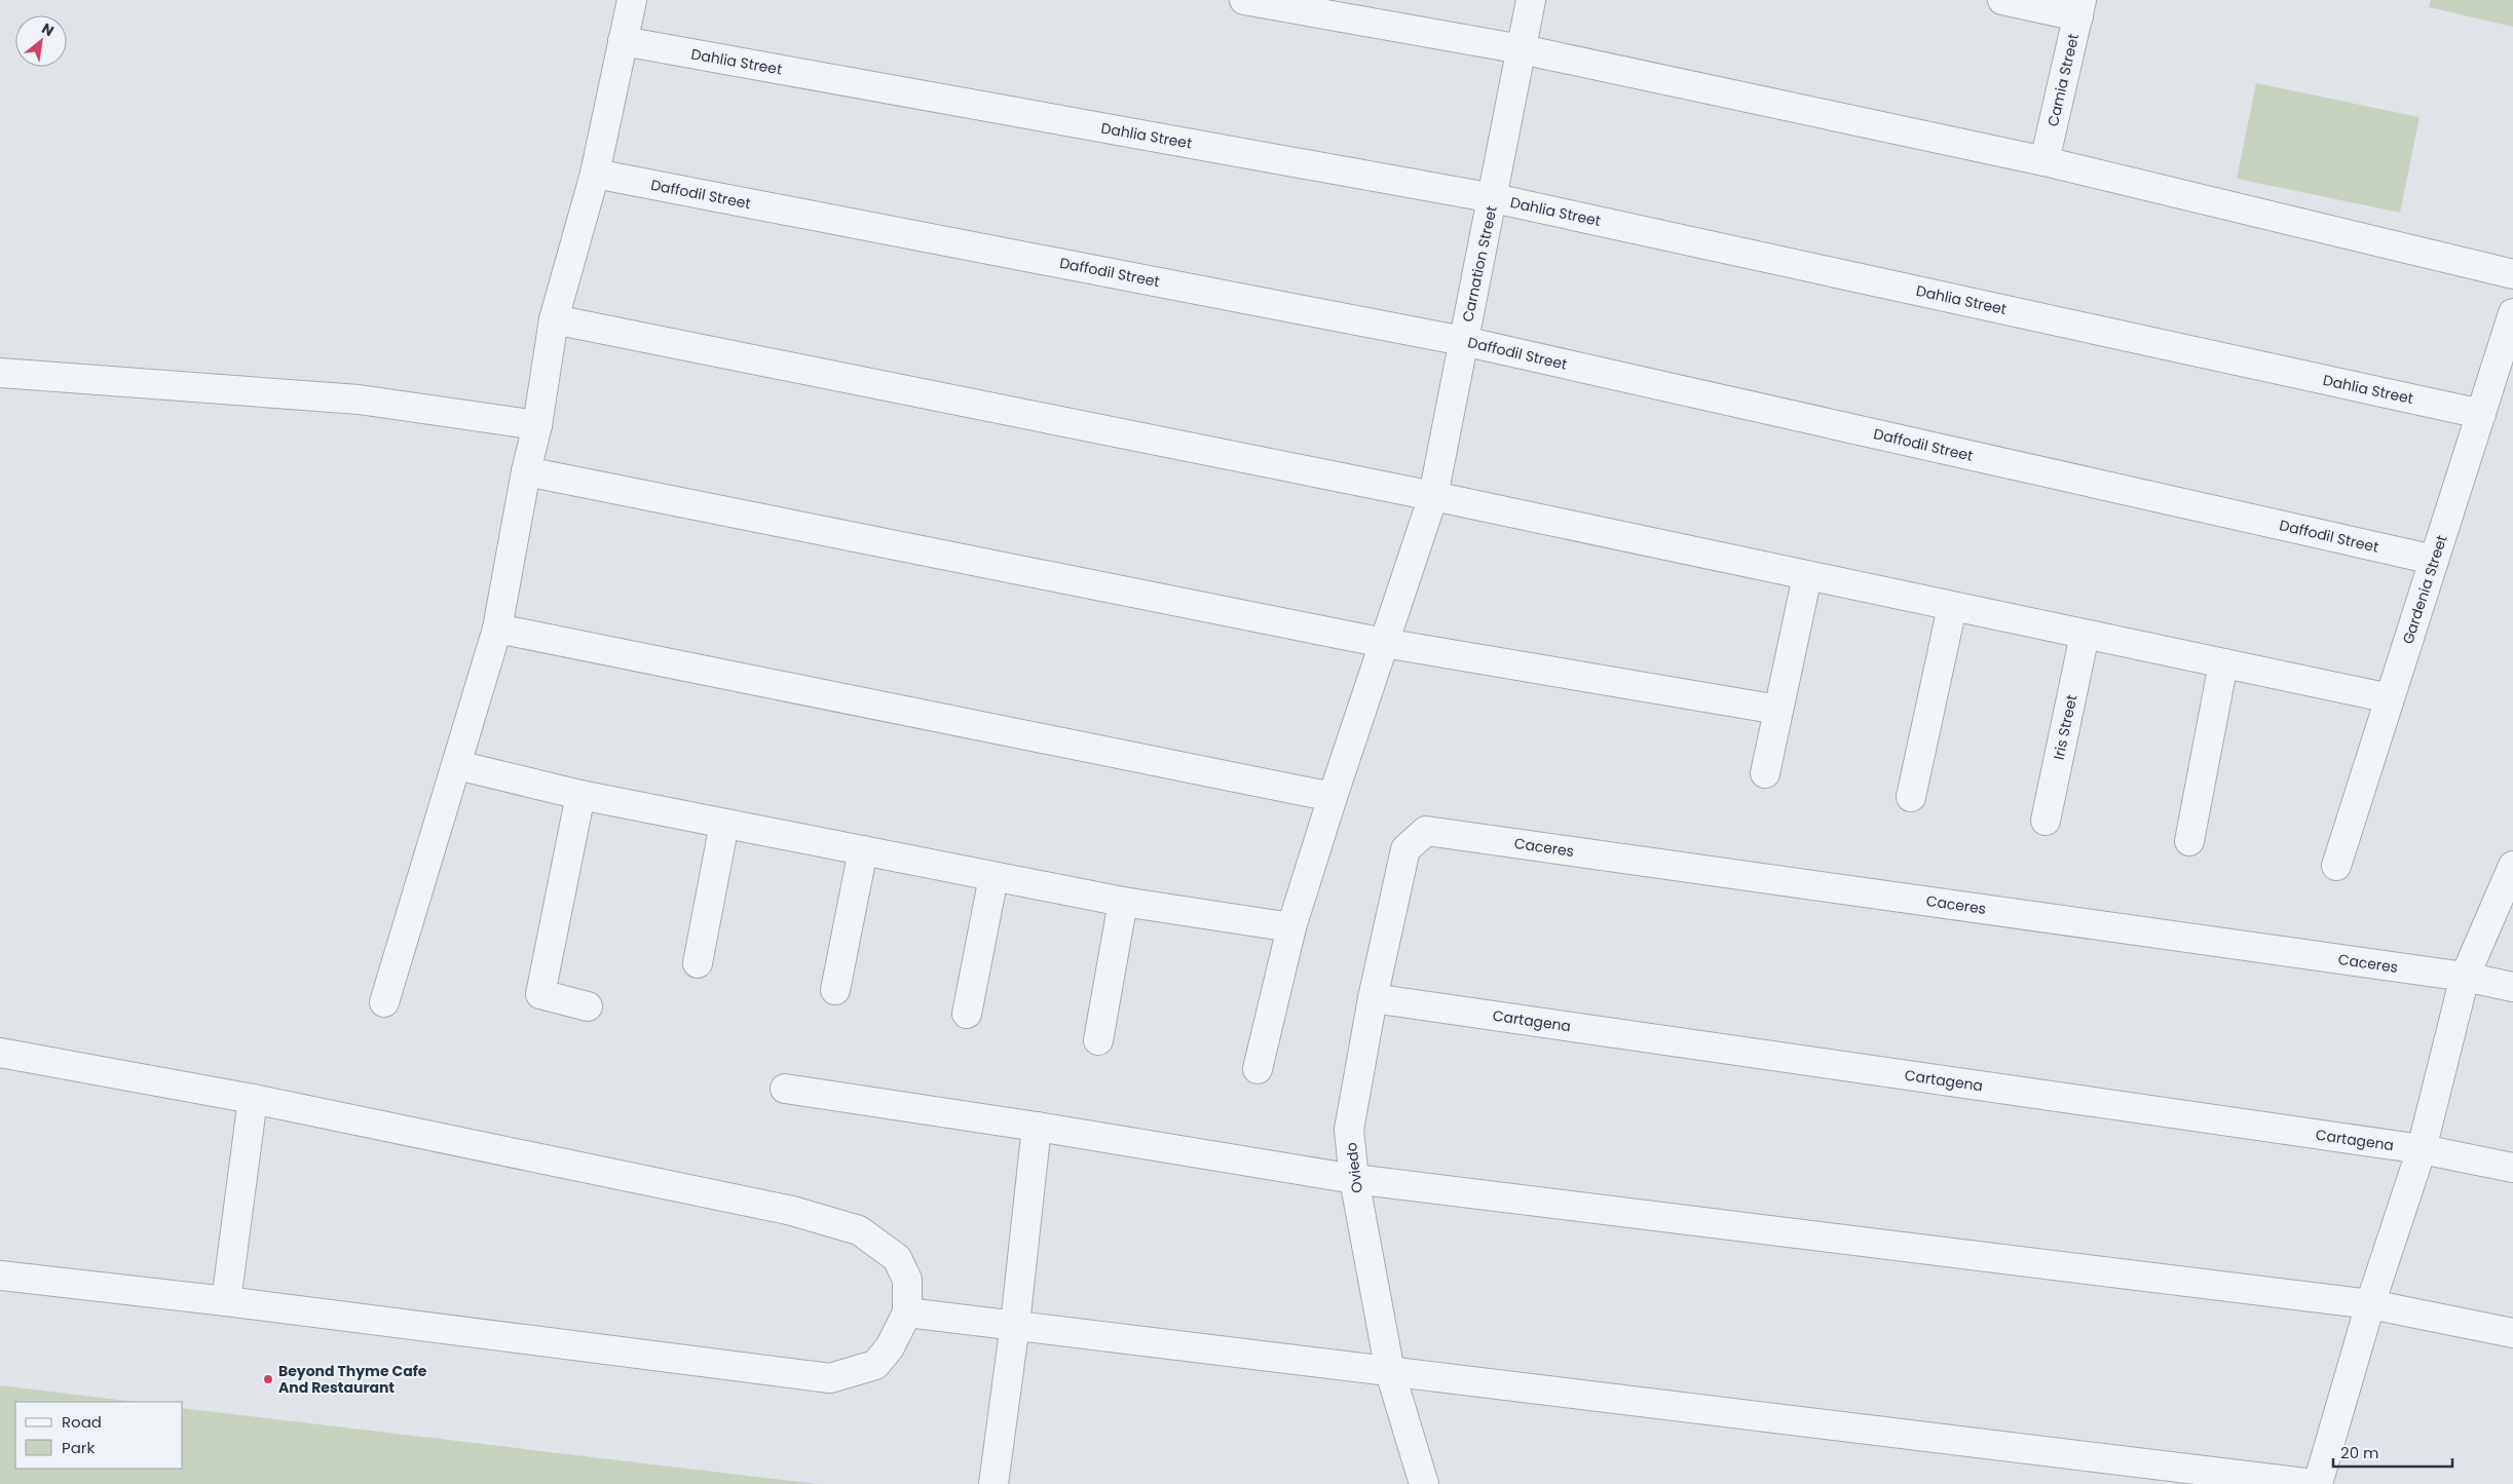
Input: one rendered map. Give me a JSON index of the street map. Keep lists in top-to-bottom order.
{
  "streets": {
    "street": [
      "Dahlia Street",
      "Camia Street",
      "Daffodil Street",
      "Carnation Street",
      "Gardenia Street",
      "Iris Street",
      "Caceres",
      "Cartagena",
      "Oviedo"
    ]
  },
  "crossings": [
    ["Dahlia Street", "Carnation Street"],
    ["Dahlia Street", "Gardenia Street"],
    ["Daffodil Street", "Carnation Street"],
    ["Daffodil Street", "Gardenia Street"],
    ["Caceres", "Oviedo"],
    ["Cartagena", "Oviedo"]
  ],
  "places": ["Beyond Thyme Cafe And Restaurant"],
  "legend": ["Road", "Park"],
  "scale_bar": "20 m",
  "north": "top right"
}
